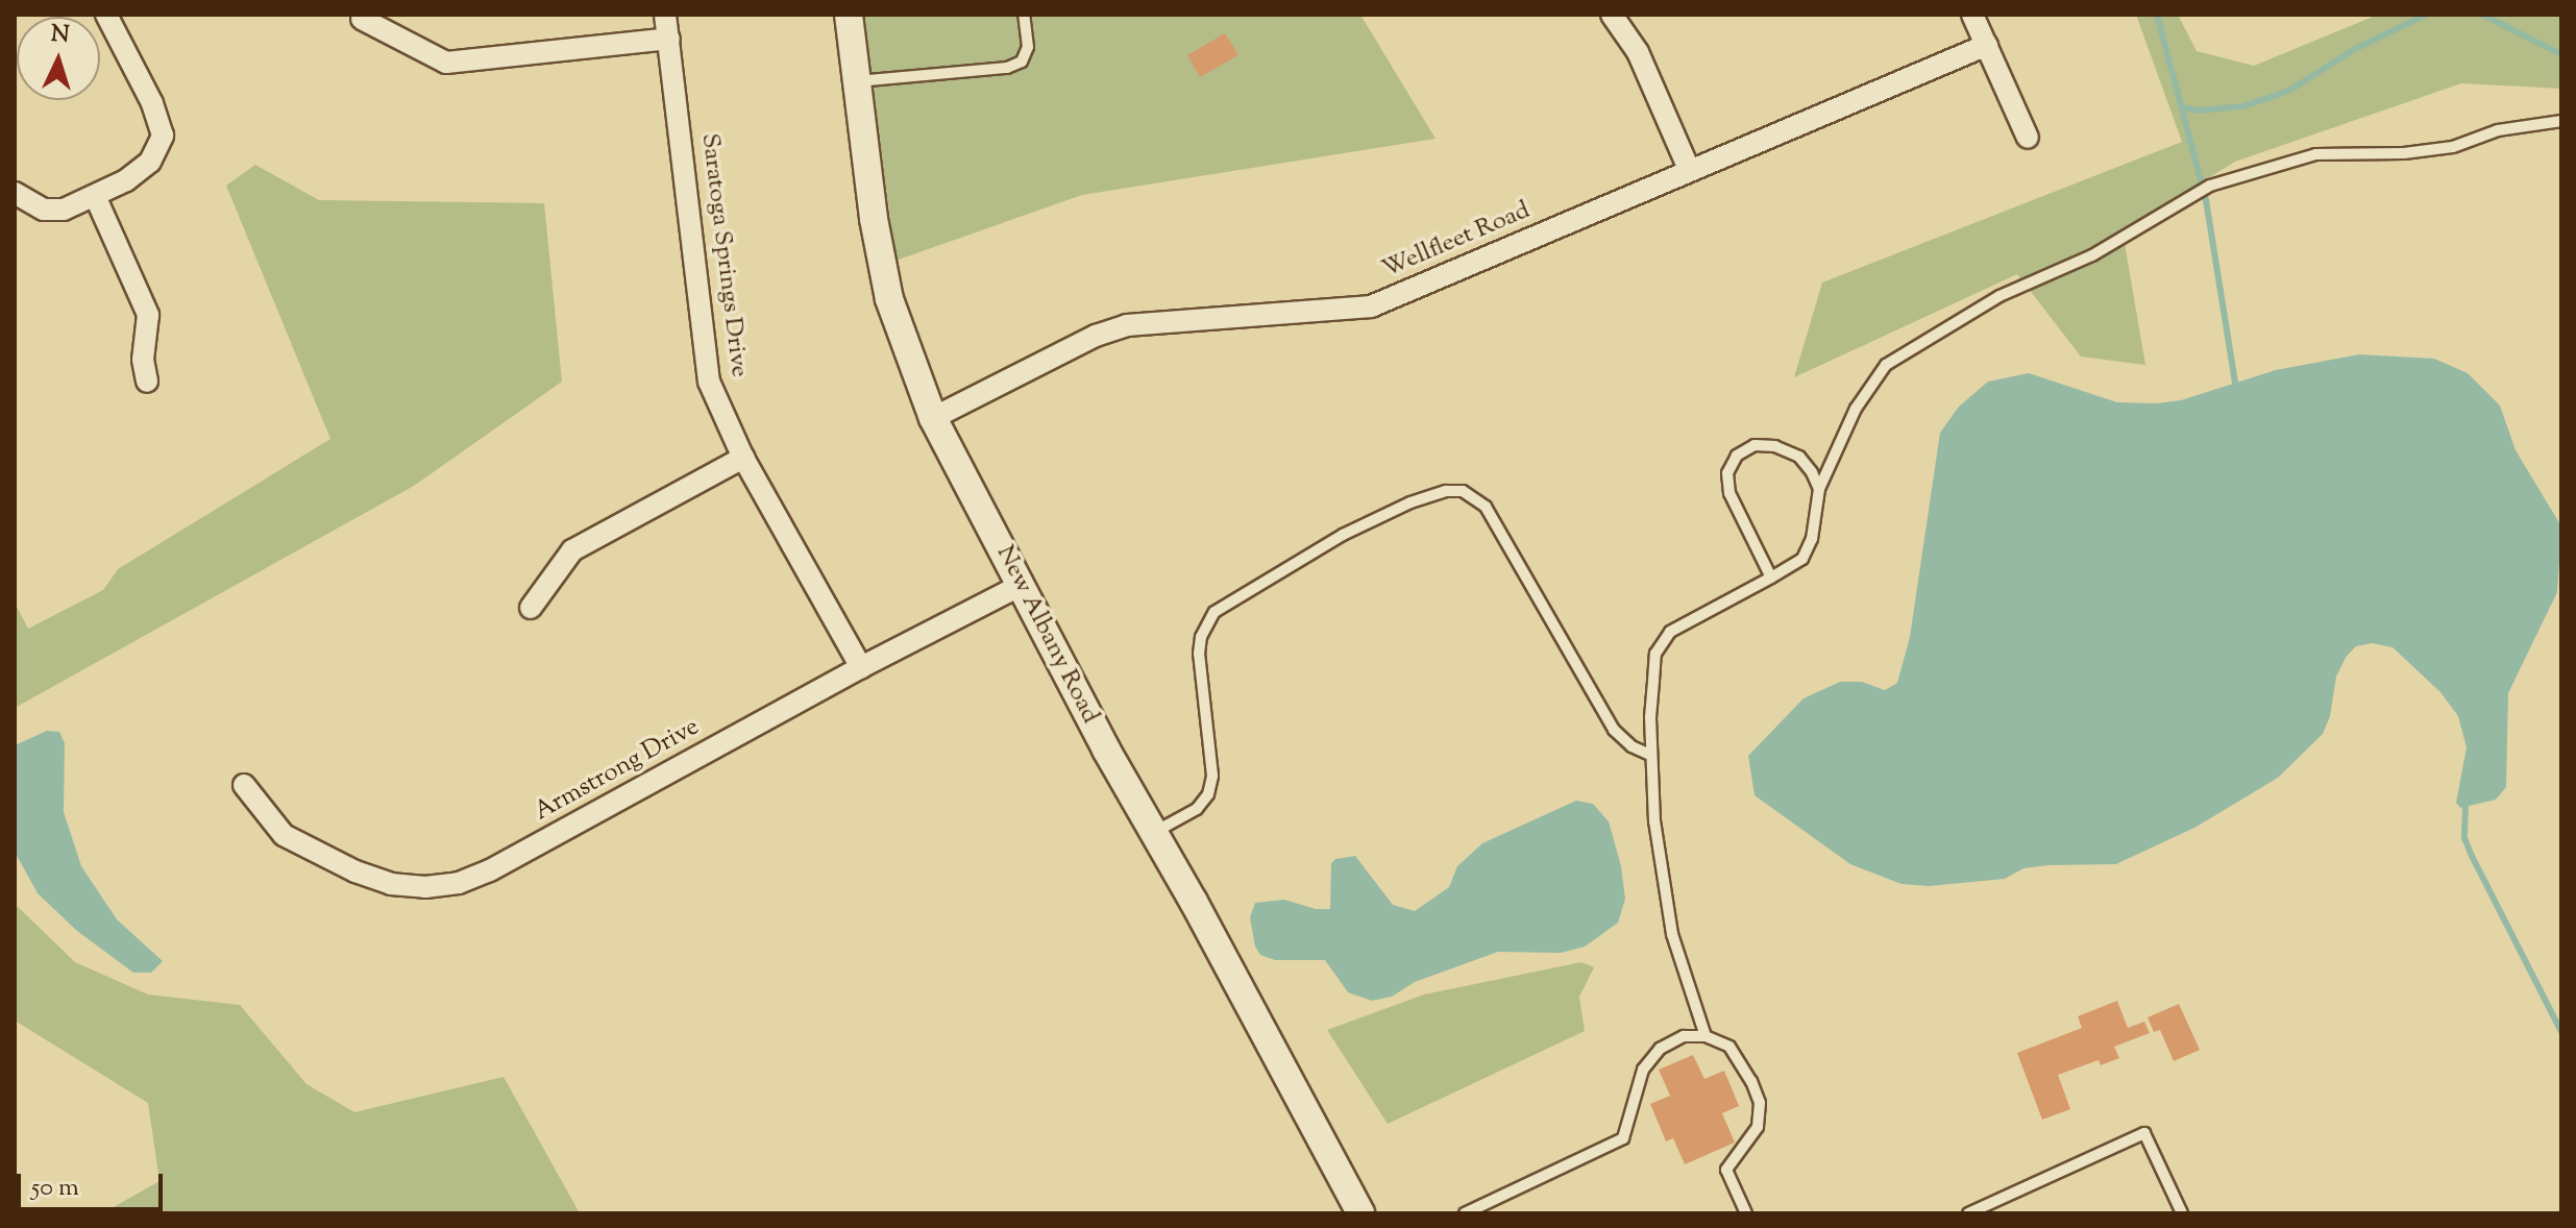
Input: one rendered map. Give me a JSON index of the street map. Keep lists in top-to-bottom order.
{
  "streets": {
    "street": [
      "Wellfleet Road",
      "Saratoga Springs Drive",
      "New Albany Road",
      "Armstrong Drive"
    ]
  },
  "crossings": [
    ["Wellfleet Road", "New Albany Road"],
    ["Saratoga Springs Drive", "Armstrong Drive"],
    ["New Albany Road", "Armstrong Drive"]
  ],
  "scale_bar": "50 m",
  "north": "top"
}
